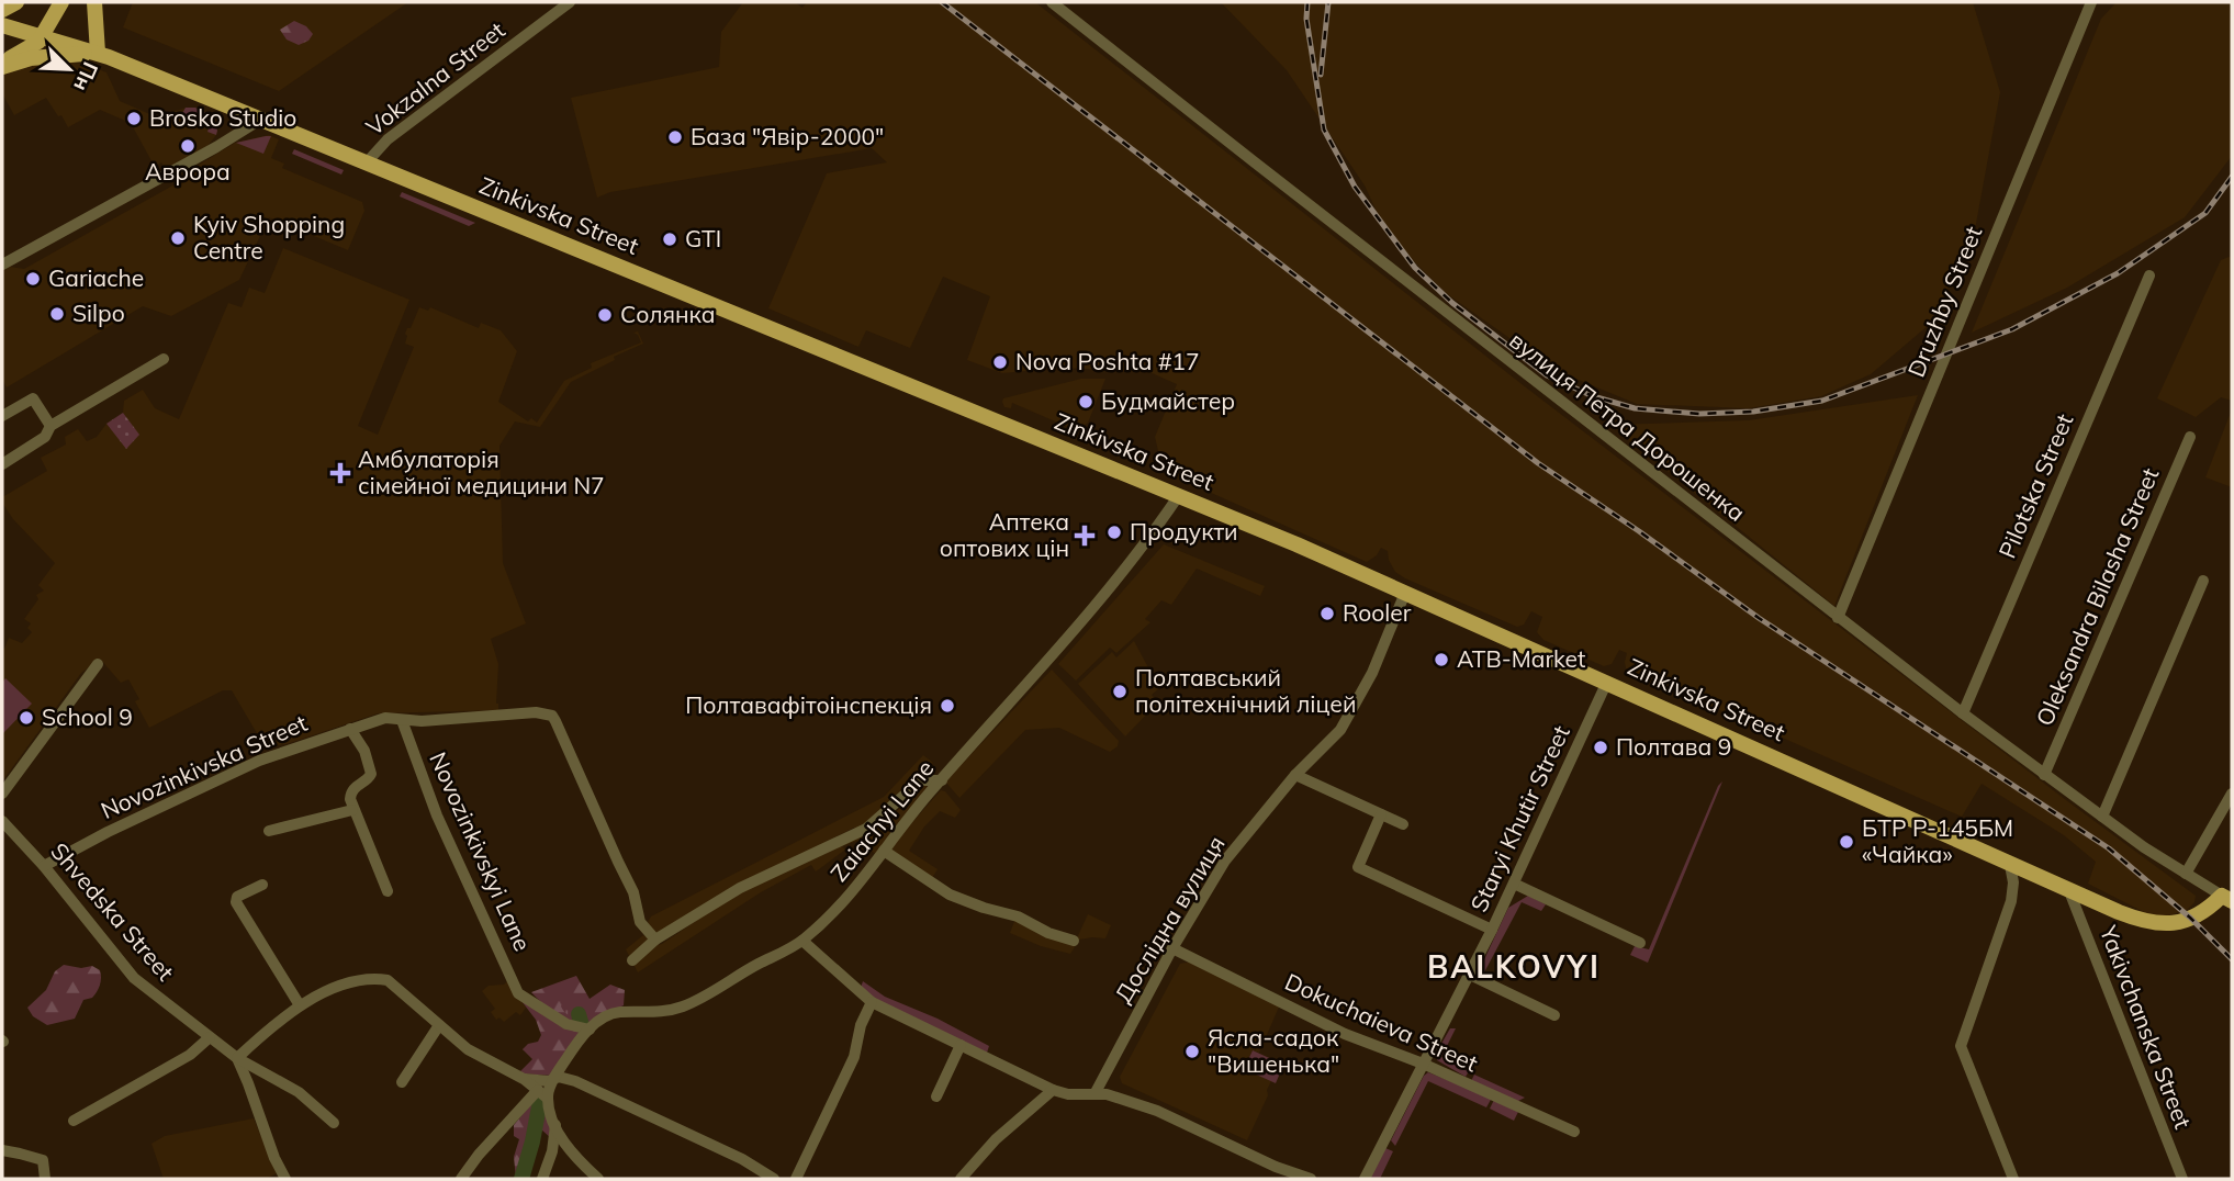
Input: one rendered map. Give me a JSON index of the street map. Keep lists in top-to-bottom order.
{
  "streets": {
    "main road": ["Zinkivska Street"],
    "street": [
      "Vokzalna Street",
      "Druzhby Street",
      "вулиця Петра Дорошенка",
      "Pilotska Street",
      "Oleksandra Bilasha Street",
      "Novozinkivska Street",
      "Staryi Khutir Street",
      "Zaiachyi Lane",
      "Novozinkivskyi Lane",
      "Shvedska Street",
      "Дослідна вулиця",
      "Dokuchaieva Street",
      "Yakivchanska Street"
    ]
  },
  "crossings": [
    ["Vokzalna Street", "Zinkivska Street"],
    ["Zinkivska Street", "вулиця Петра Дорошенка"],
    ["Zinkivska Street", "Staryi Khutir Street"],
    ["Zinkivska Street", "Zaiachyi Lane"],
    ["Zinkivska Street", "Дослідна вулиця"],
    ["Zinkivska Street", "Yakivchanska Street"],
    ["Druzhby Street", "вулиця Петра Дорошенка"],
    ["вулиця Петра Дорошенка", "Pilotska Street"],
    ["вулиця Петра Дорошенка", "Oleksandra Bilasha Street"],
    ["Novozinkivska Street", "Novozinkivskyi Lane"],
    ["Novozinkivska Street", "Shvedska Street"],
    ["Staryi Khutir Street", "Dokuchaieva Street"],
    ["Zaiachyi Lane", "Novozinkivskyi Lane"],
    ["Дослідна вулиця", "Dokuchaieva Street"]
  ],
  "districts": ["BALKOVYI"],
  "places": {
    "other": [
      "Brosko Studio",
      "База \"Явір-2000\"",
      "Аврора",
      "Kyiv Shopping Centre",
      "GTI",
      "Gariache",
      "Silpo",
      "Солянка",
      "Nova Poshta #17",
      "Будмайстер",
      "Продукти",
      "Rooler",
      "ATB-Market",
      "Полтавський політехнічний ліцей",
      "Полтавафітоінспекція",
      "School 9",
      "Полтава 9",
      "БТР Р-145БМ «Чайка»",
      "Ясла-садок \"Вишенька\""
    ],
    "health": ["Амбулаторія сімейної медицини N7", "Аптека оптових цін"]
  },
  "north": "bottom right"
}
